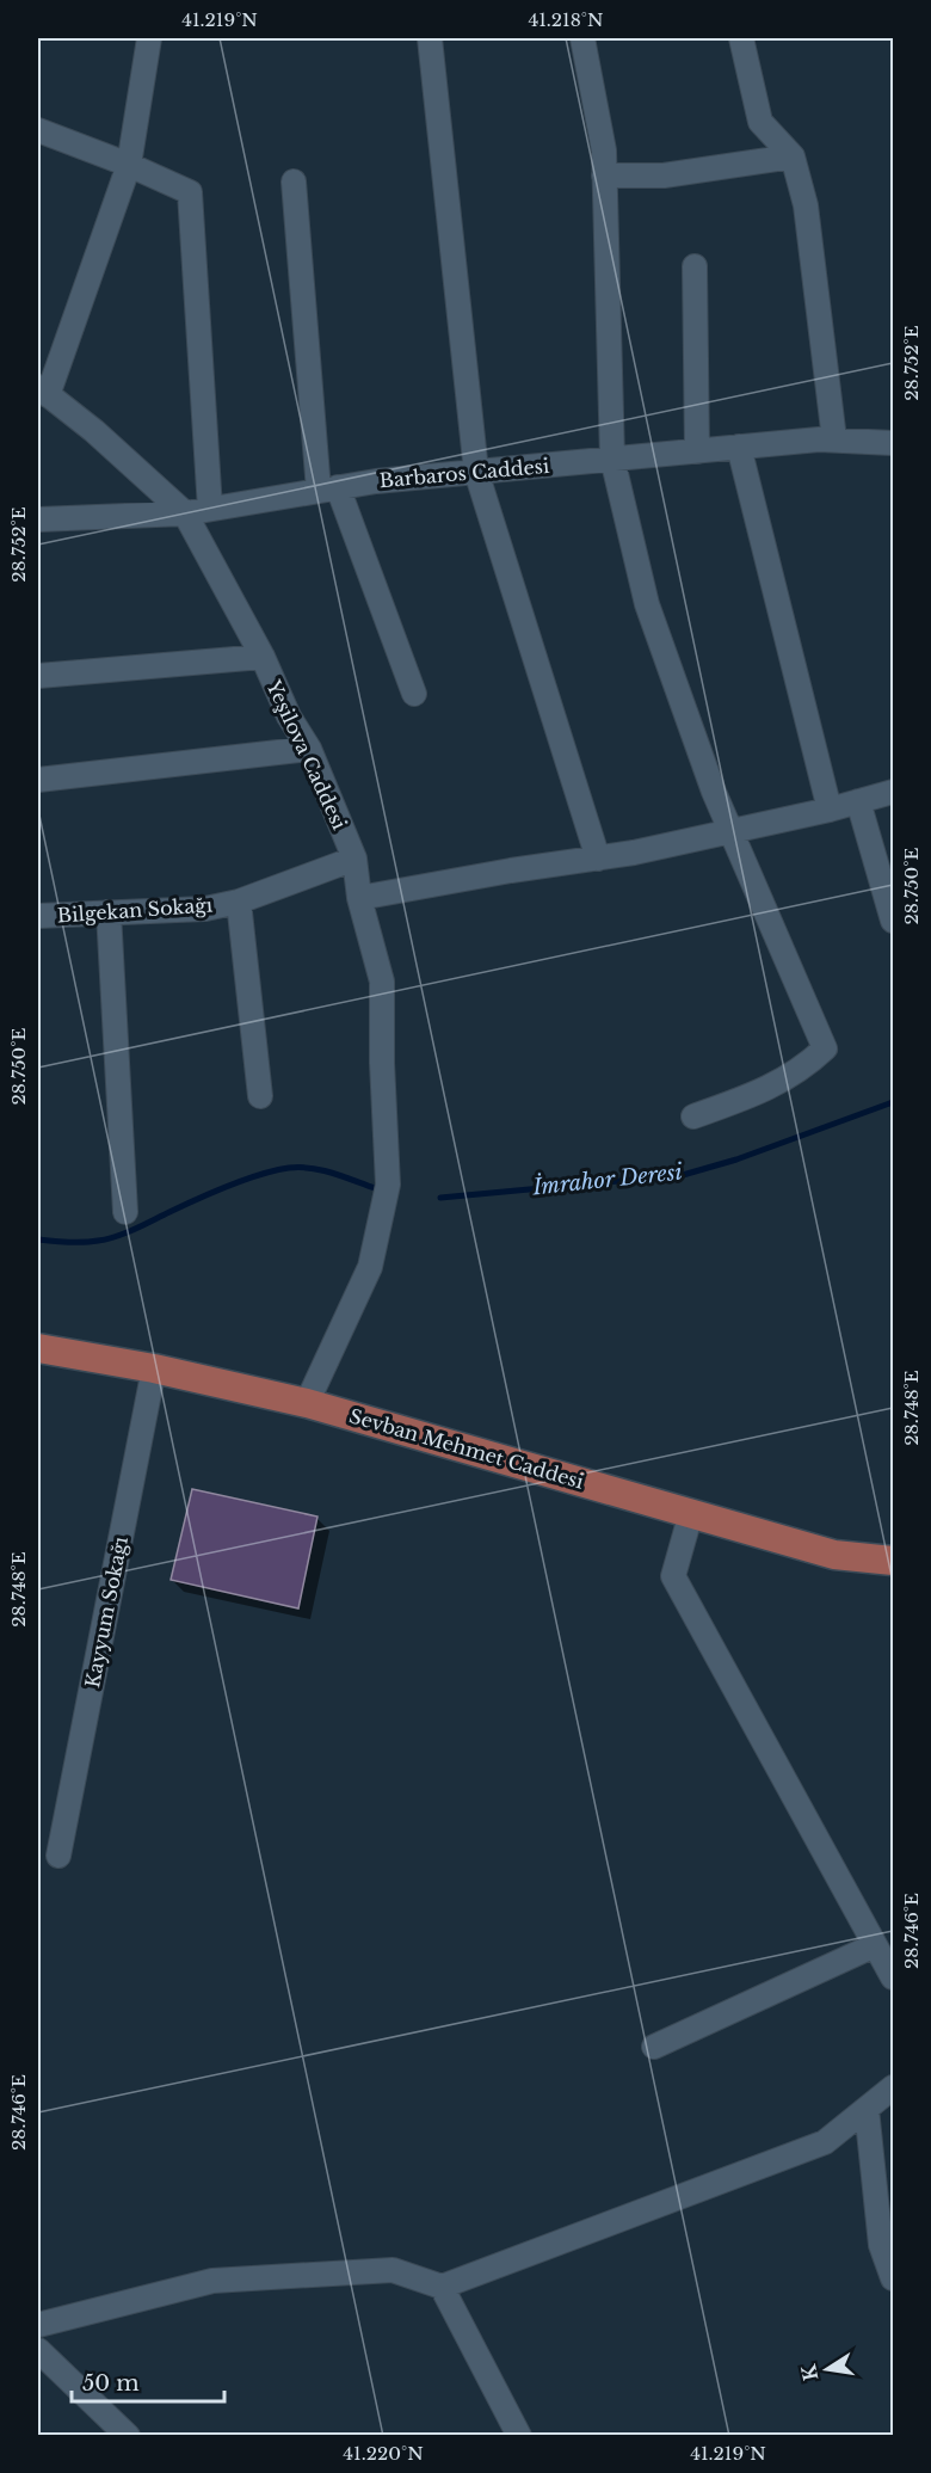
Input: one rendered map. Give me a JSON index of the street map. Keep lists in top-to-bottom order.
{
  "streets": {
    "main road": ["Sevban Mehmet Caddesi"],
    "street": [
      "Barbaros Caddesi",
      "Yeşilova Caddesi",
      "Bilgekan Sokağı",
      "Kayyum Sokağı"
    ]
  },
  "crossings": [
    ["Barbaros Caddesi", "Yeşilova Caddesi"],
    ["Yeşilova Caddesi", "Bilgekan Sokağı"],
    ["Yeşilova Caddesi", "Sevban Mehmet Caddesi"],
    ["Sevban Mehmet Caddesi", "Kayyum Sokağı"]
  ],
  "water": ["İmrahor Deresi"],
  "scale_bar": "50 m",
  "north": "left",
  "coordinates": [
    "41.219°N",
    "41.218°N",
    "28.752°E",
    "28.750°E",
    "28.748°E",
    "28.746°E",
    "41.220°N"
  ]
}
